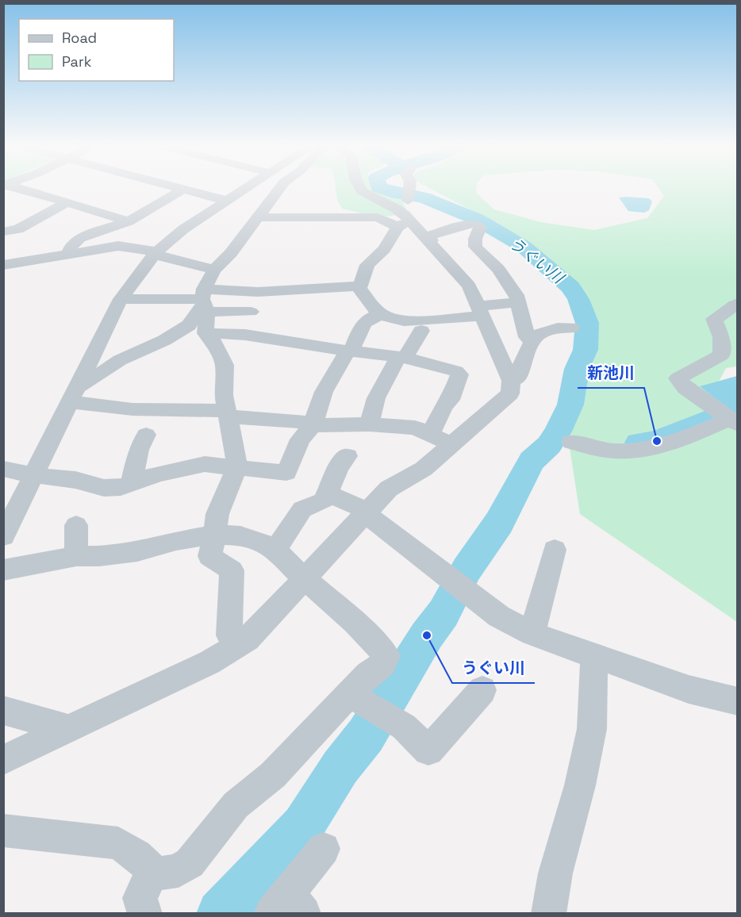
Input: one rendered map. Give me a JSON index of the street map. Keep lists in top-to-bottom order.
{
  "water": ["うぐい川"],
  "places": ["新池川", "うぐい川"],
  "legend": ["Road", "Park"]
}
